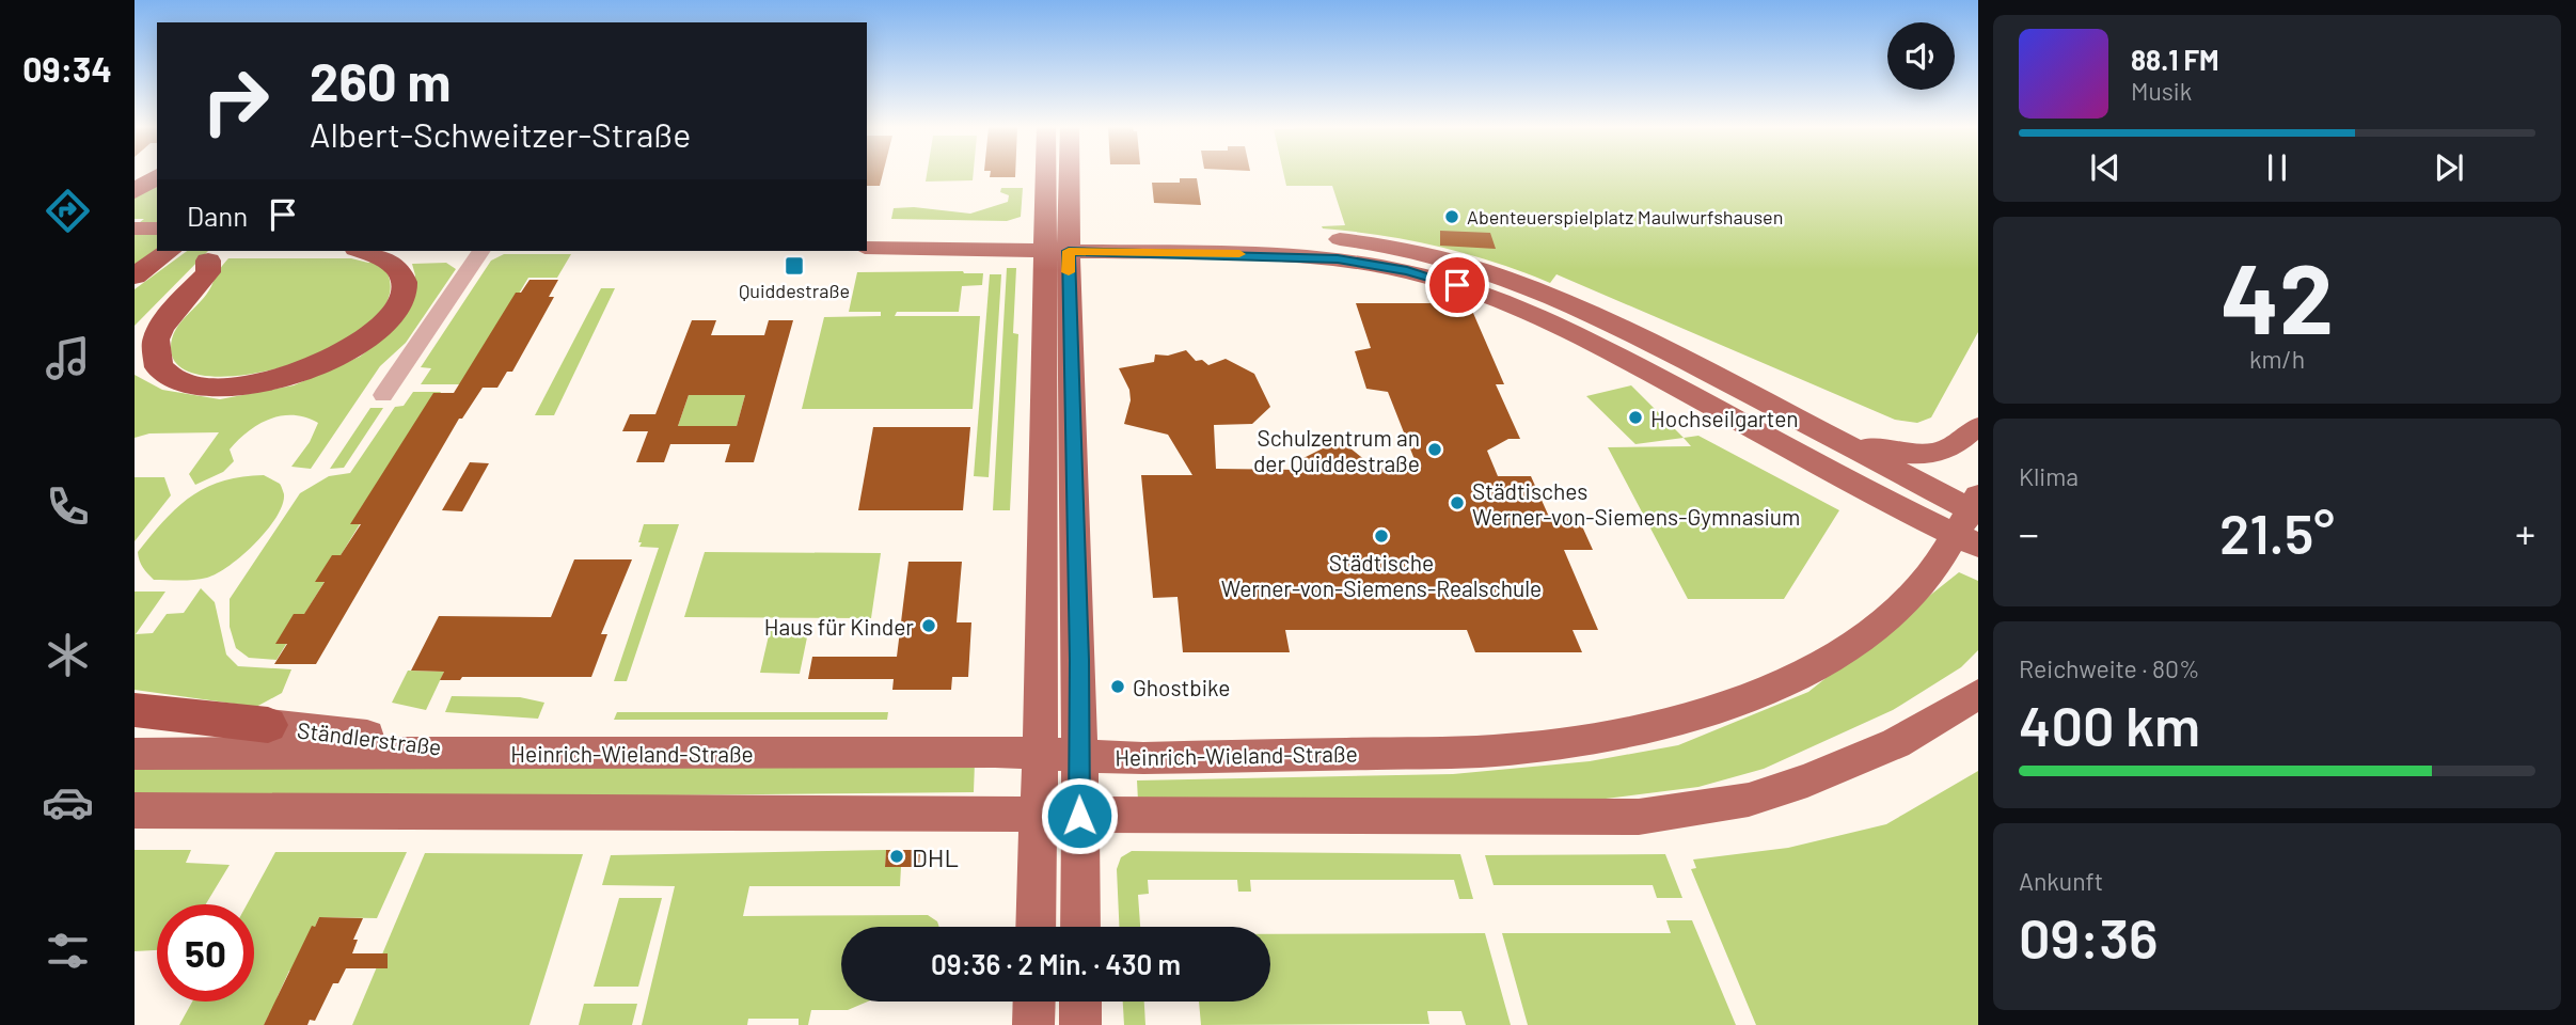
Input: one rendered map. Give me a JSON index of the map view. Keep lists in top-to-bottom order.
{
  "streets": {
    "main road": ["Ständlerstraße", "Heinrich-Wieland-Straße"]
  },
  "crossings": [
    ["Ständlerstraße", "Heinrich-Wieland-Straße"]
  ],
  "places": {
    "other": [
      "Abenteuerspielplatz Maulwurfshausen",
      "Hochseilgarten",
      "Schulzentrum an der Quiddestraße",
      "Städtisches Werner-von-Siemens-Gymnasium",
      "Städtische Werner-von-Siemens-Realschule",
      "Haus für Kinder",
      "Ghostbike",
      "DHL"
    ],
    "transit": ["Quiddestraße"]
  },
  "page": {
    "tabs": "09:34",
    "turn": ["260 m", "Albert-Schweitzer-Straße"],
    "song": ["88.1 FM", "Musik"],
    "then": "Dann",
    "tile": [
      ["42", "km/h"],
      "Klima",
      ["Reichweite · 80%", "400 km"],
      ["Ankunft", "09:36"]
    ],
    "heat": ["−", "21.5°", "+"],
    "limit": "50",
    "trip": "09:36 · 2 Min. · 430 m"
  }
}
